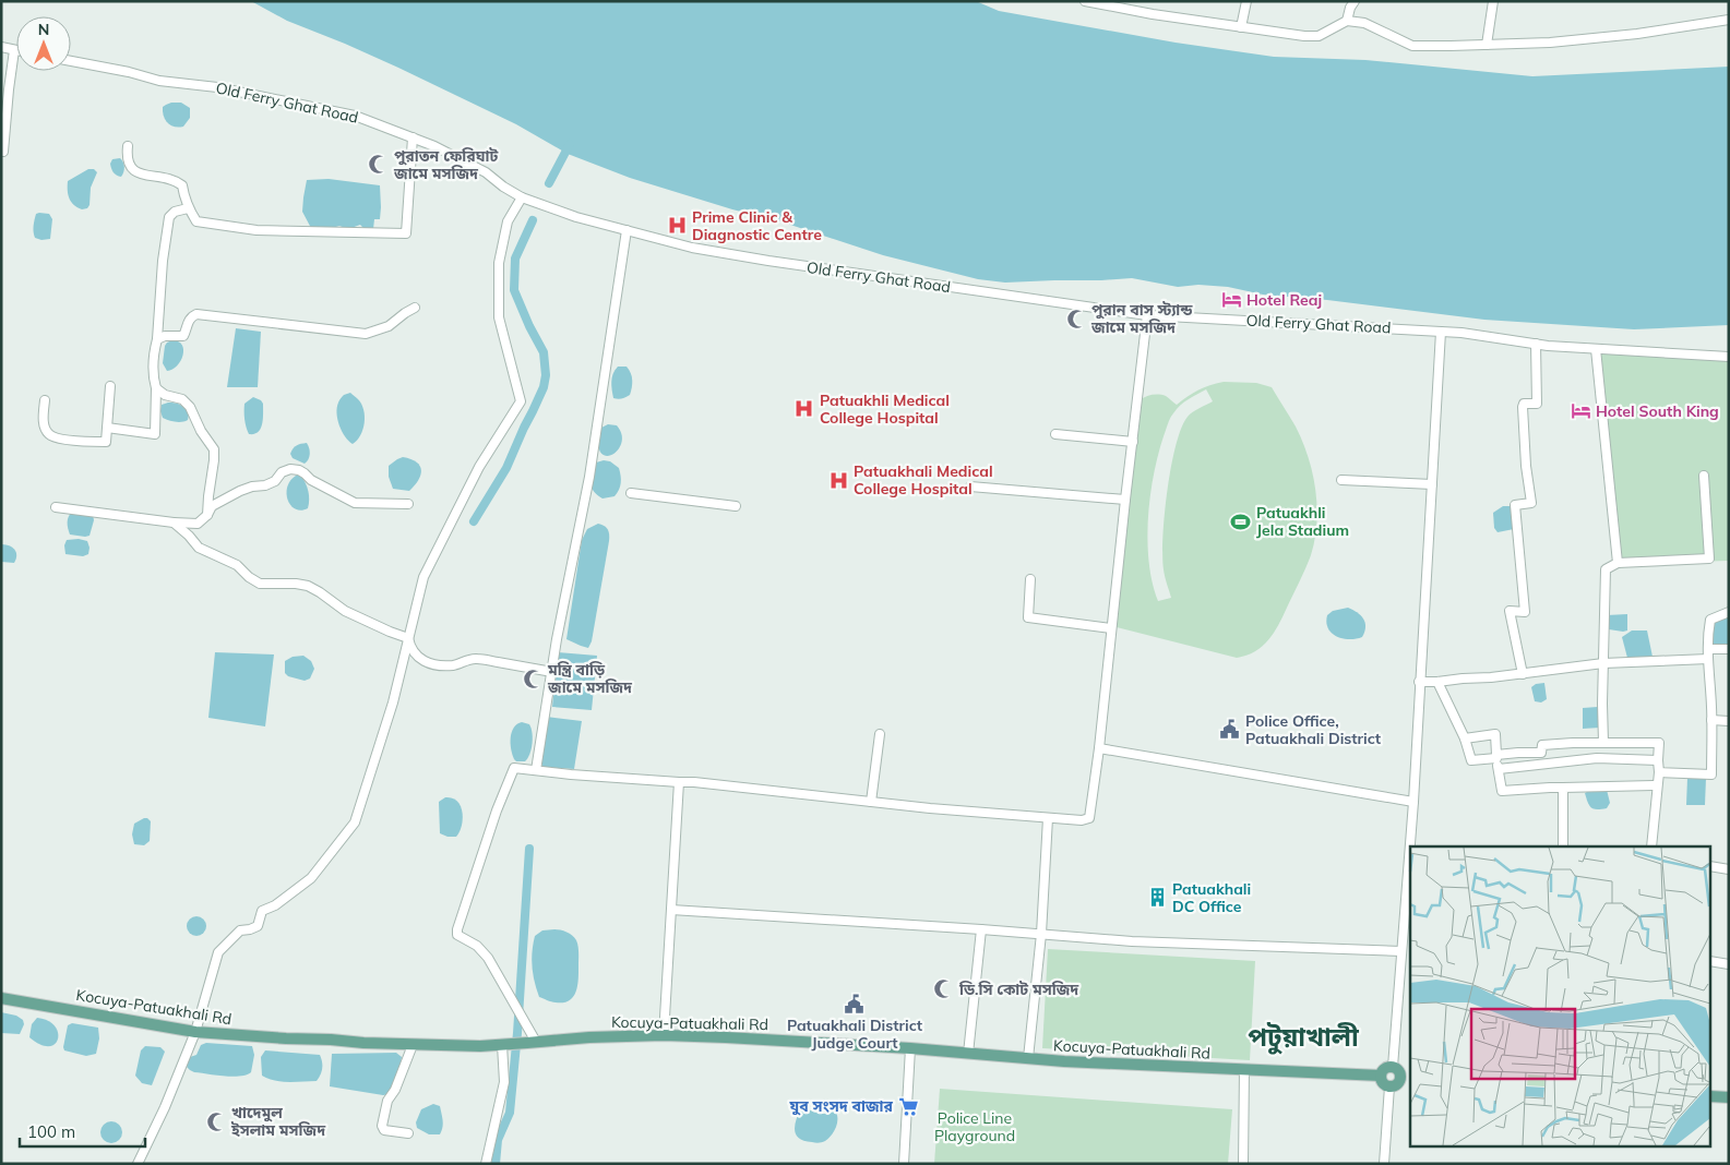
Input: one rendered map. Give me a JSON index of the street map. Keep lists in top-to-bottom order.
{
  "streets": {
    "main road": ["Kocuya-Patuakhali Rd"],
    "street": ["Old Ferry Ghat Road"]
  },
  "districts": ["পটুয়াখালী"],
  "parks": ["Police Line Playground"],
  "places": {
    "mosque": [
      "পুরাতন ফেরিঘাট জামে মসজিদ",
      "পুরান বাস স্ট্যান্ড জামে মসজিদ",
      "মন্ত্রি বাড়ি জামে মসজিদ",
      "ডি.সি কোট মসজিদ",
      "খাদেমুল ইসলাম মসজিদ"
    ],
    "hospital": ["Prime Clinic & Diagnostic Centre", "Patuakhli Medical College Hospital", "Patuakhali Medical College Hospital"],
    "hotel": ["Hotel Reaj", "Hotel South King"],
    "sports": ["Patuakhli Jela Stadium"],
    "public building": ["Police Office, Patuakhali District", "Patuakhali District Judge Court"],
    "building": ["Patuakhali DC Office"],
    "supermarket": ["যুব সংসদ বাজার"]
  },
  "scale_bar": "100 m",
  "north": "top"
}
